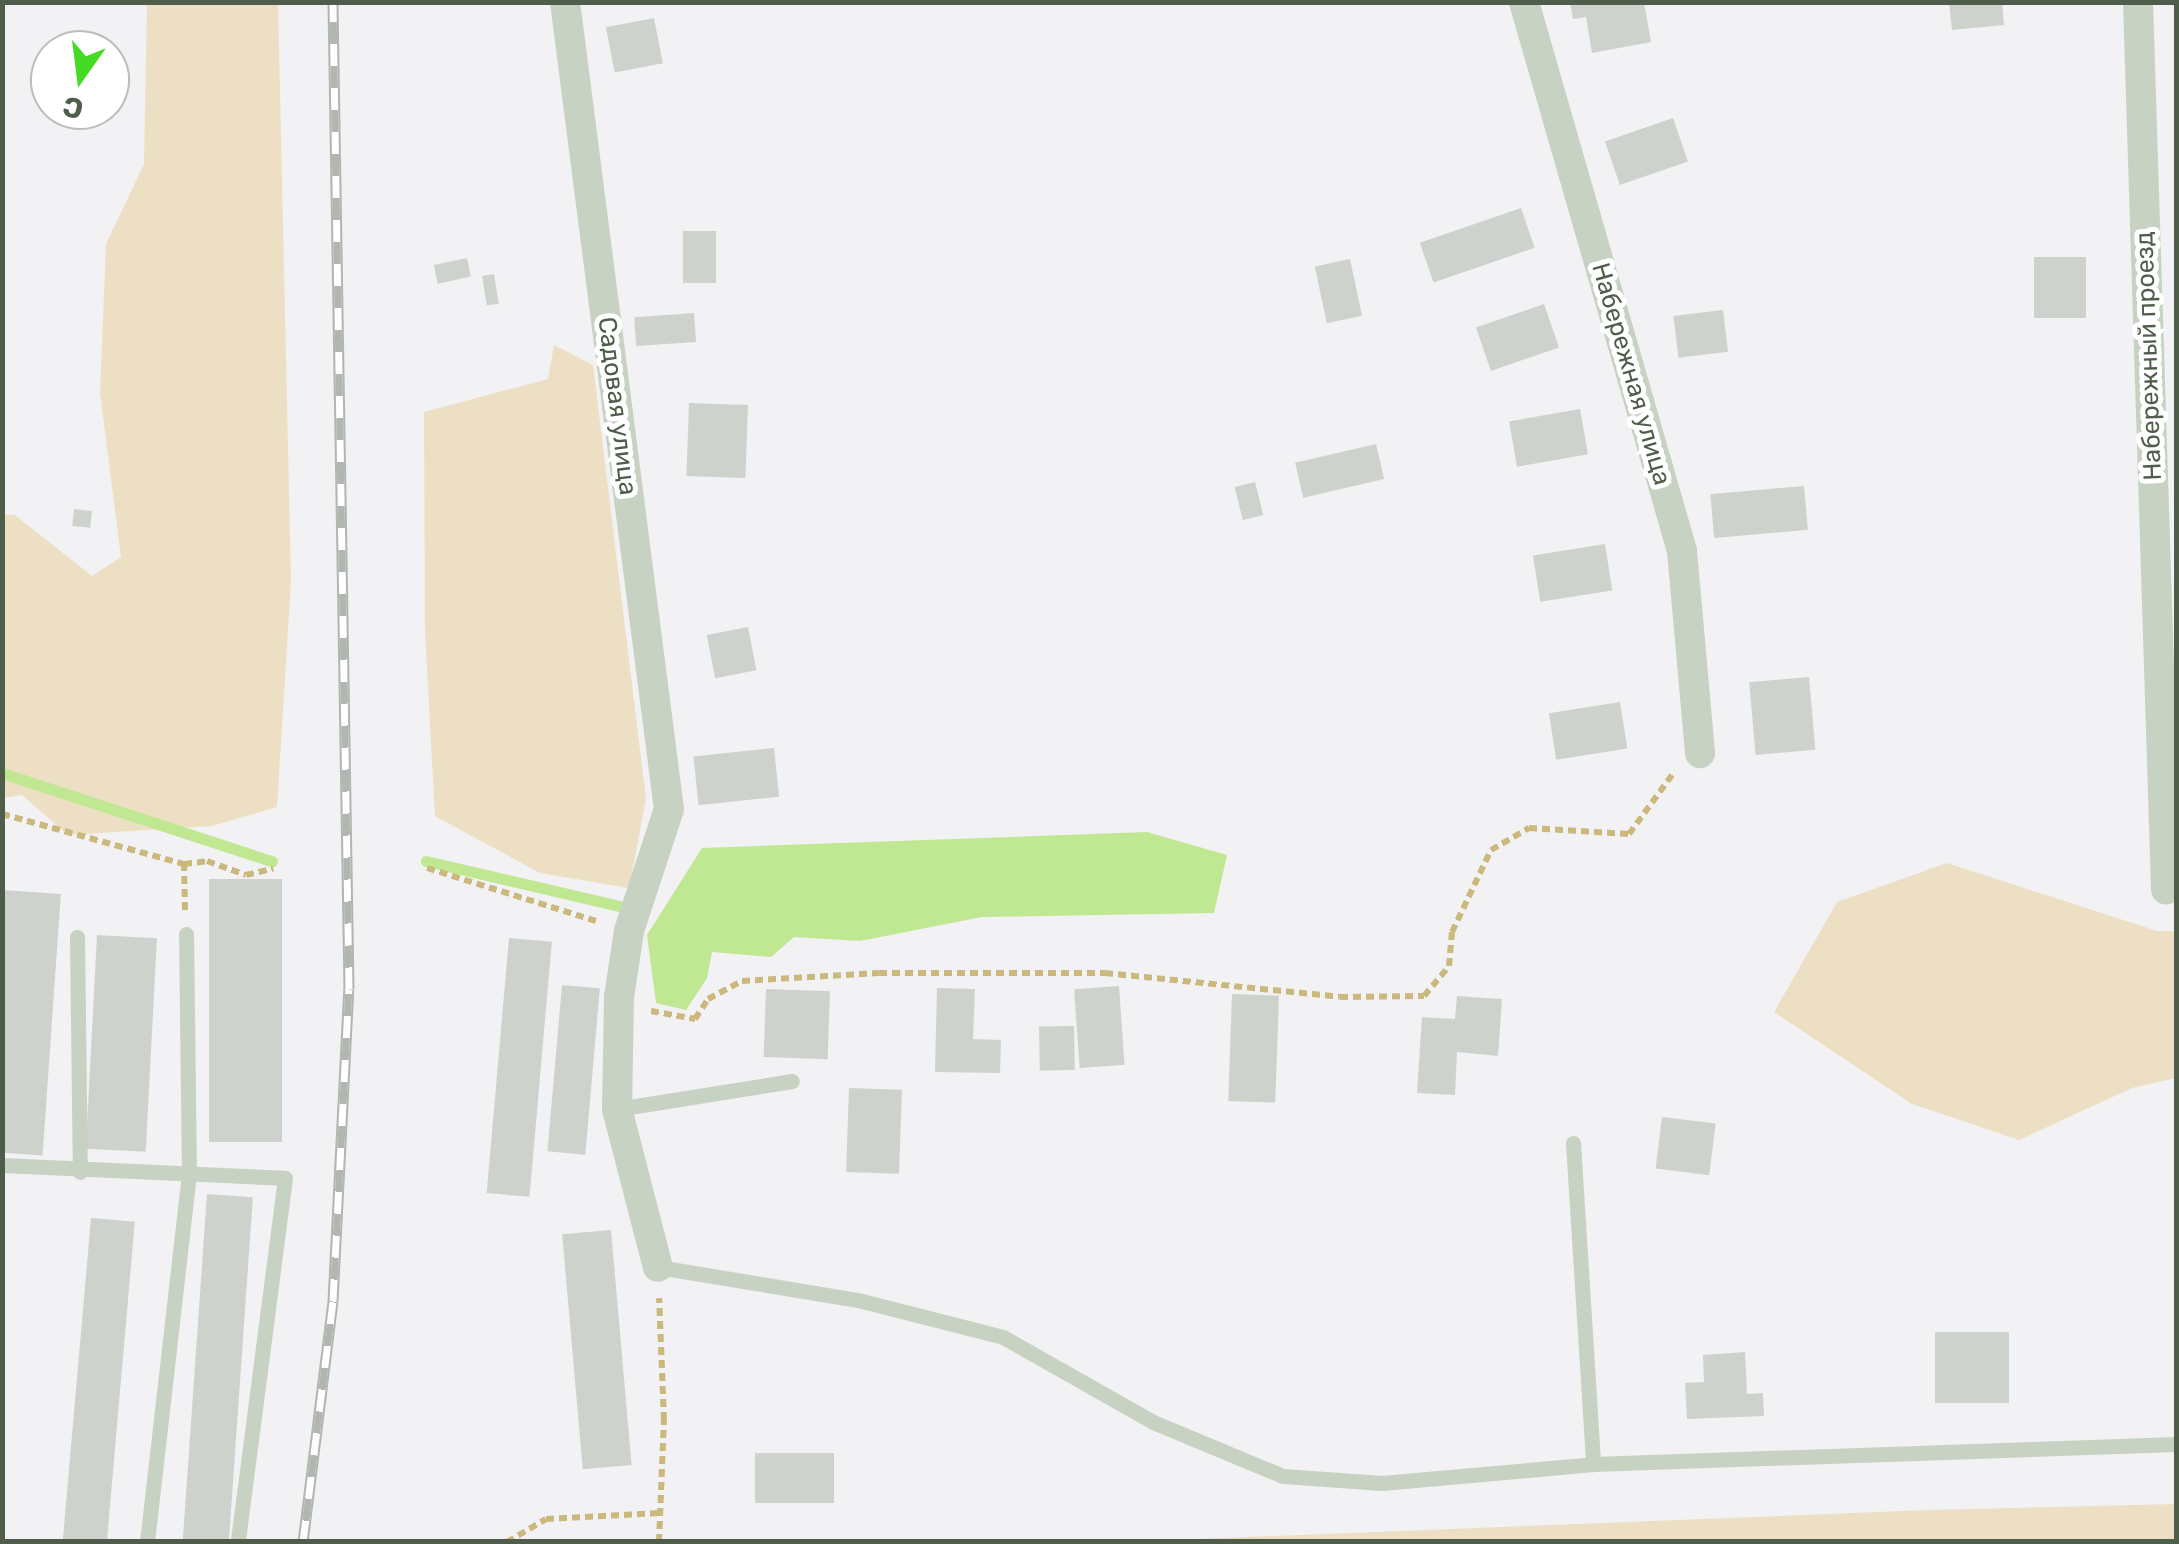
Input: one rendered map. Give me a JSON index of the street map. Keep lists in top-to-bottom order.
{
  "streets": {
    "street": ["Набережный проезд", "Набережная улица", "Садовая улица"]
  },
  "north": "bottom"
}
